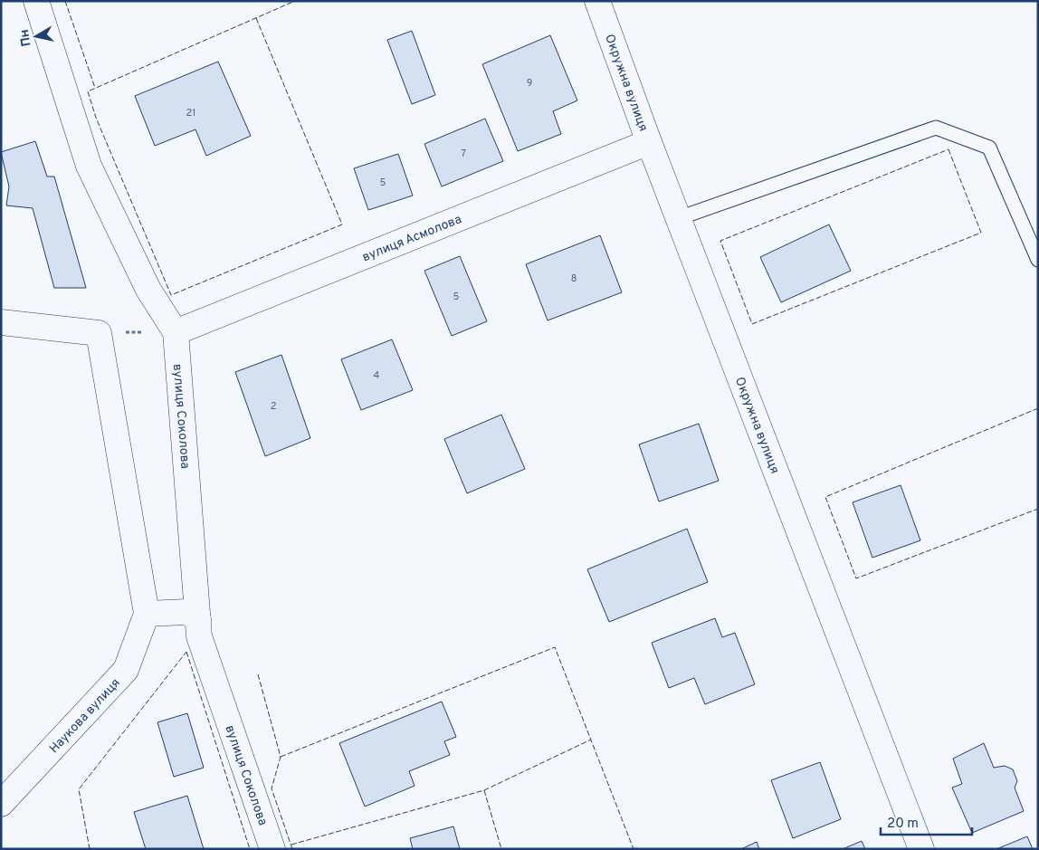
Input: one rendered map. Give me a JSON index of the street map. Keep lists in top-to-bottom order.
{
  "streets": {
    "street": [
      "Окружна вулиця",
      "вулиця Асмолова",
      "вулиця Соколова",
      "Наукова вулиця"
    ]
  },
  "crossings": [
    ["Окружна вулиця", "вулиця Асмолова"],
    ["вулиця Асмолова", "вулиця Соколова"]
  ],
  "house_numbers": [
    "9",
    "21",
    "7",
    "5",
    "8",
    "5",
    "4",
    "2"
  ],
  "scale_bar": "20 m",
  "north": "left"
}
